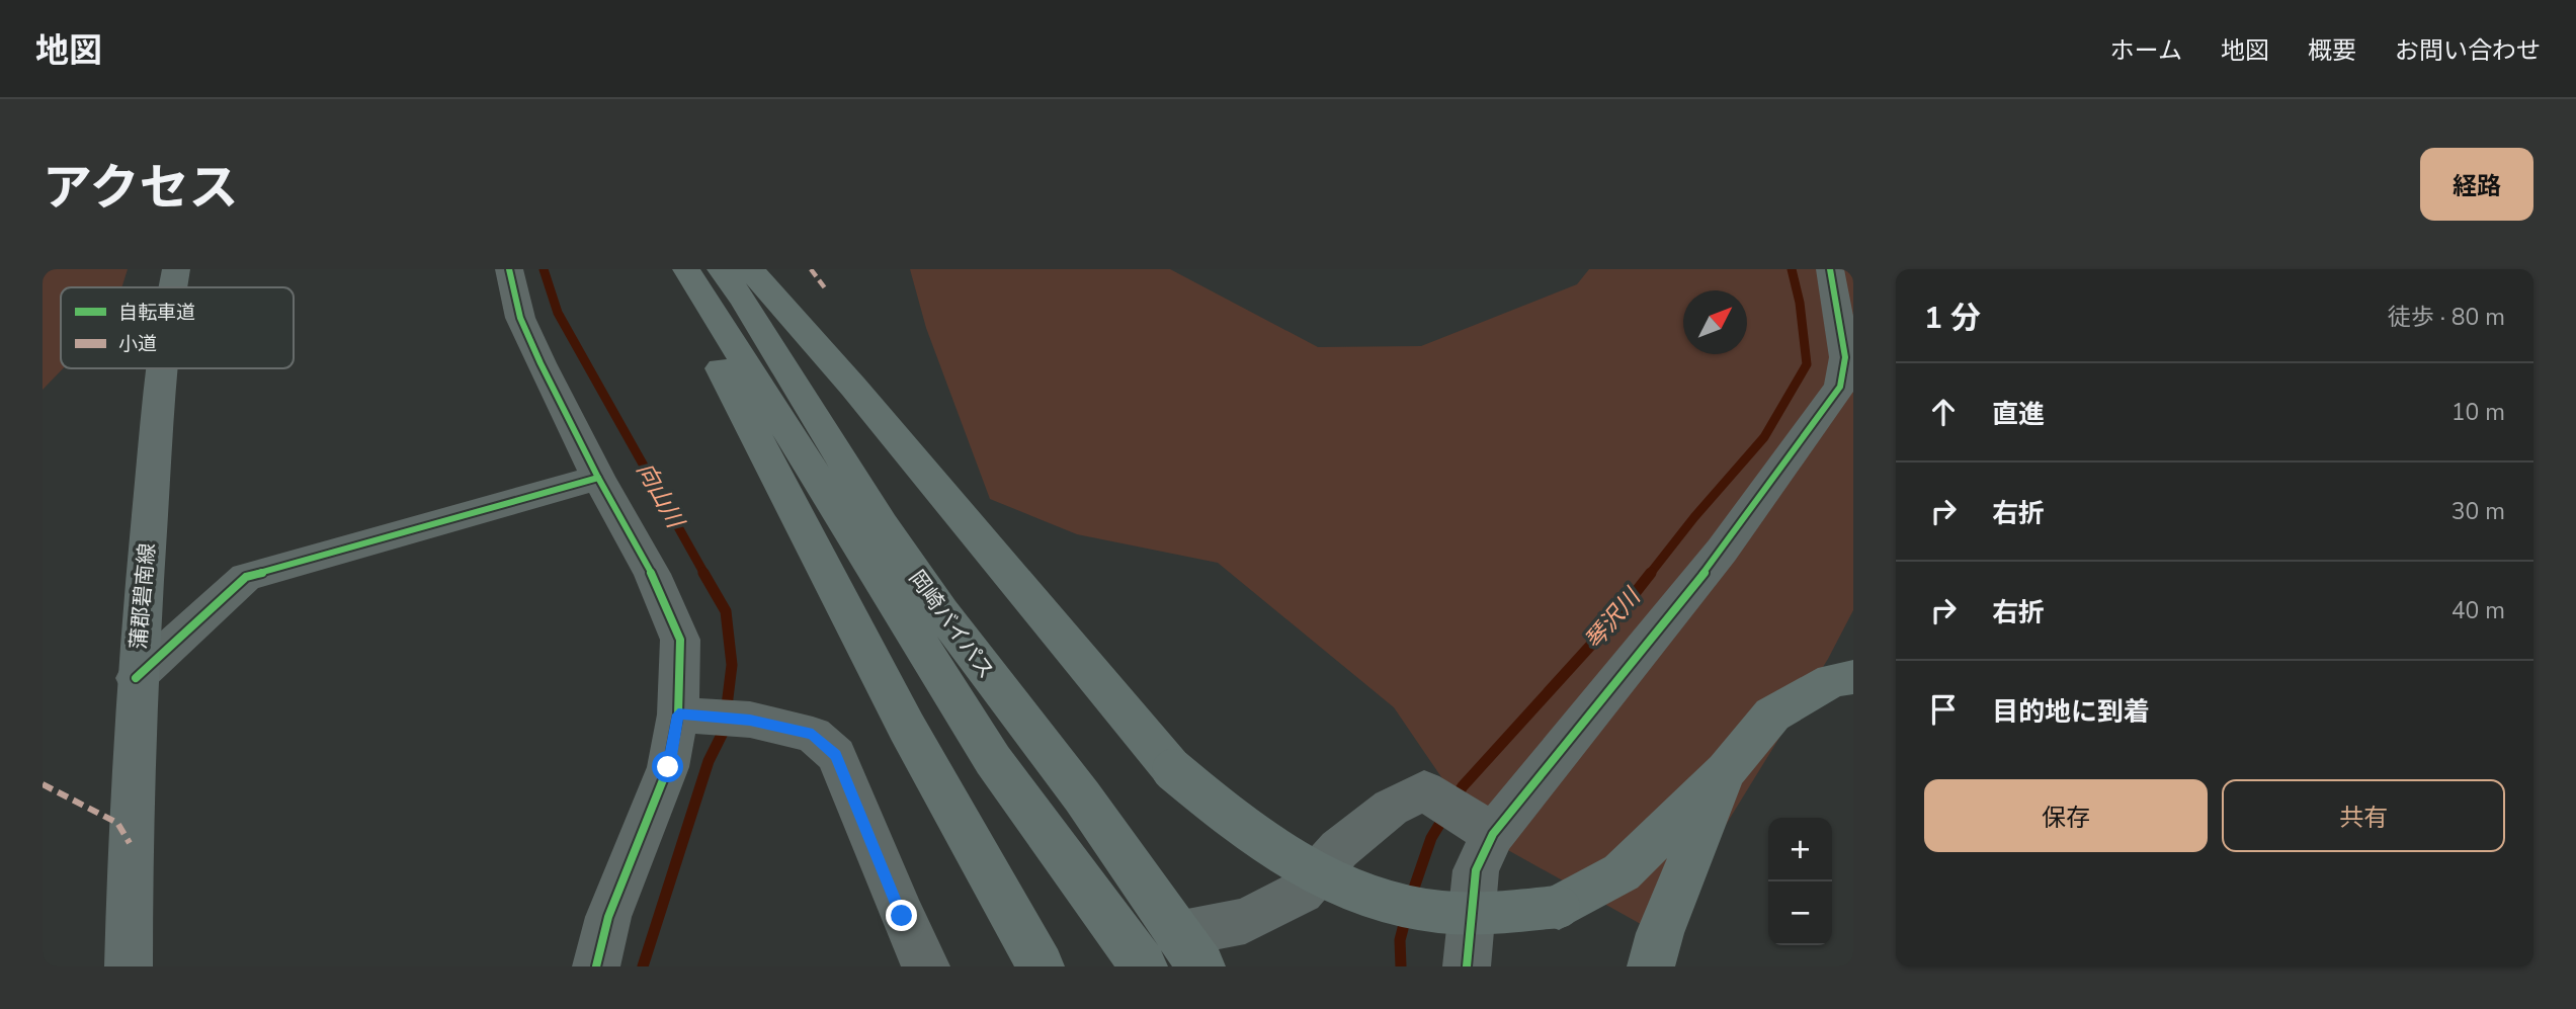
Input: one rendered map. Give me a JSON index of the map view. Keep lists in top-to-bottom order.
{
  "streets": {
    "highway": ["岡崎バイパス"],
    "main road": ["蒲郡碧南線"]
  },
  "water": ["向山川", "琴沢川"],
  "legend": ["自転車道", "小道"],
  "north": "top right",
  "page": {
    "header": "地図",
    "nav": [
      "ホーム",
      "地図",
      "概要",
      "お問い合わせ"
    ],
    "title": "アクセス",
    "buttons": [
      "経路",
      ["保存", "共有"]
    ],
    "heading": ["1 分", "徒歩 · 80 m"],
    "list": [
      ["直進", "10 m"],
      ["右折", "30 m"],
      ["右折", "40 m"],
      "目的地に到着"
    ],
    "map_buttons": ["+", "−"]
  }
}
